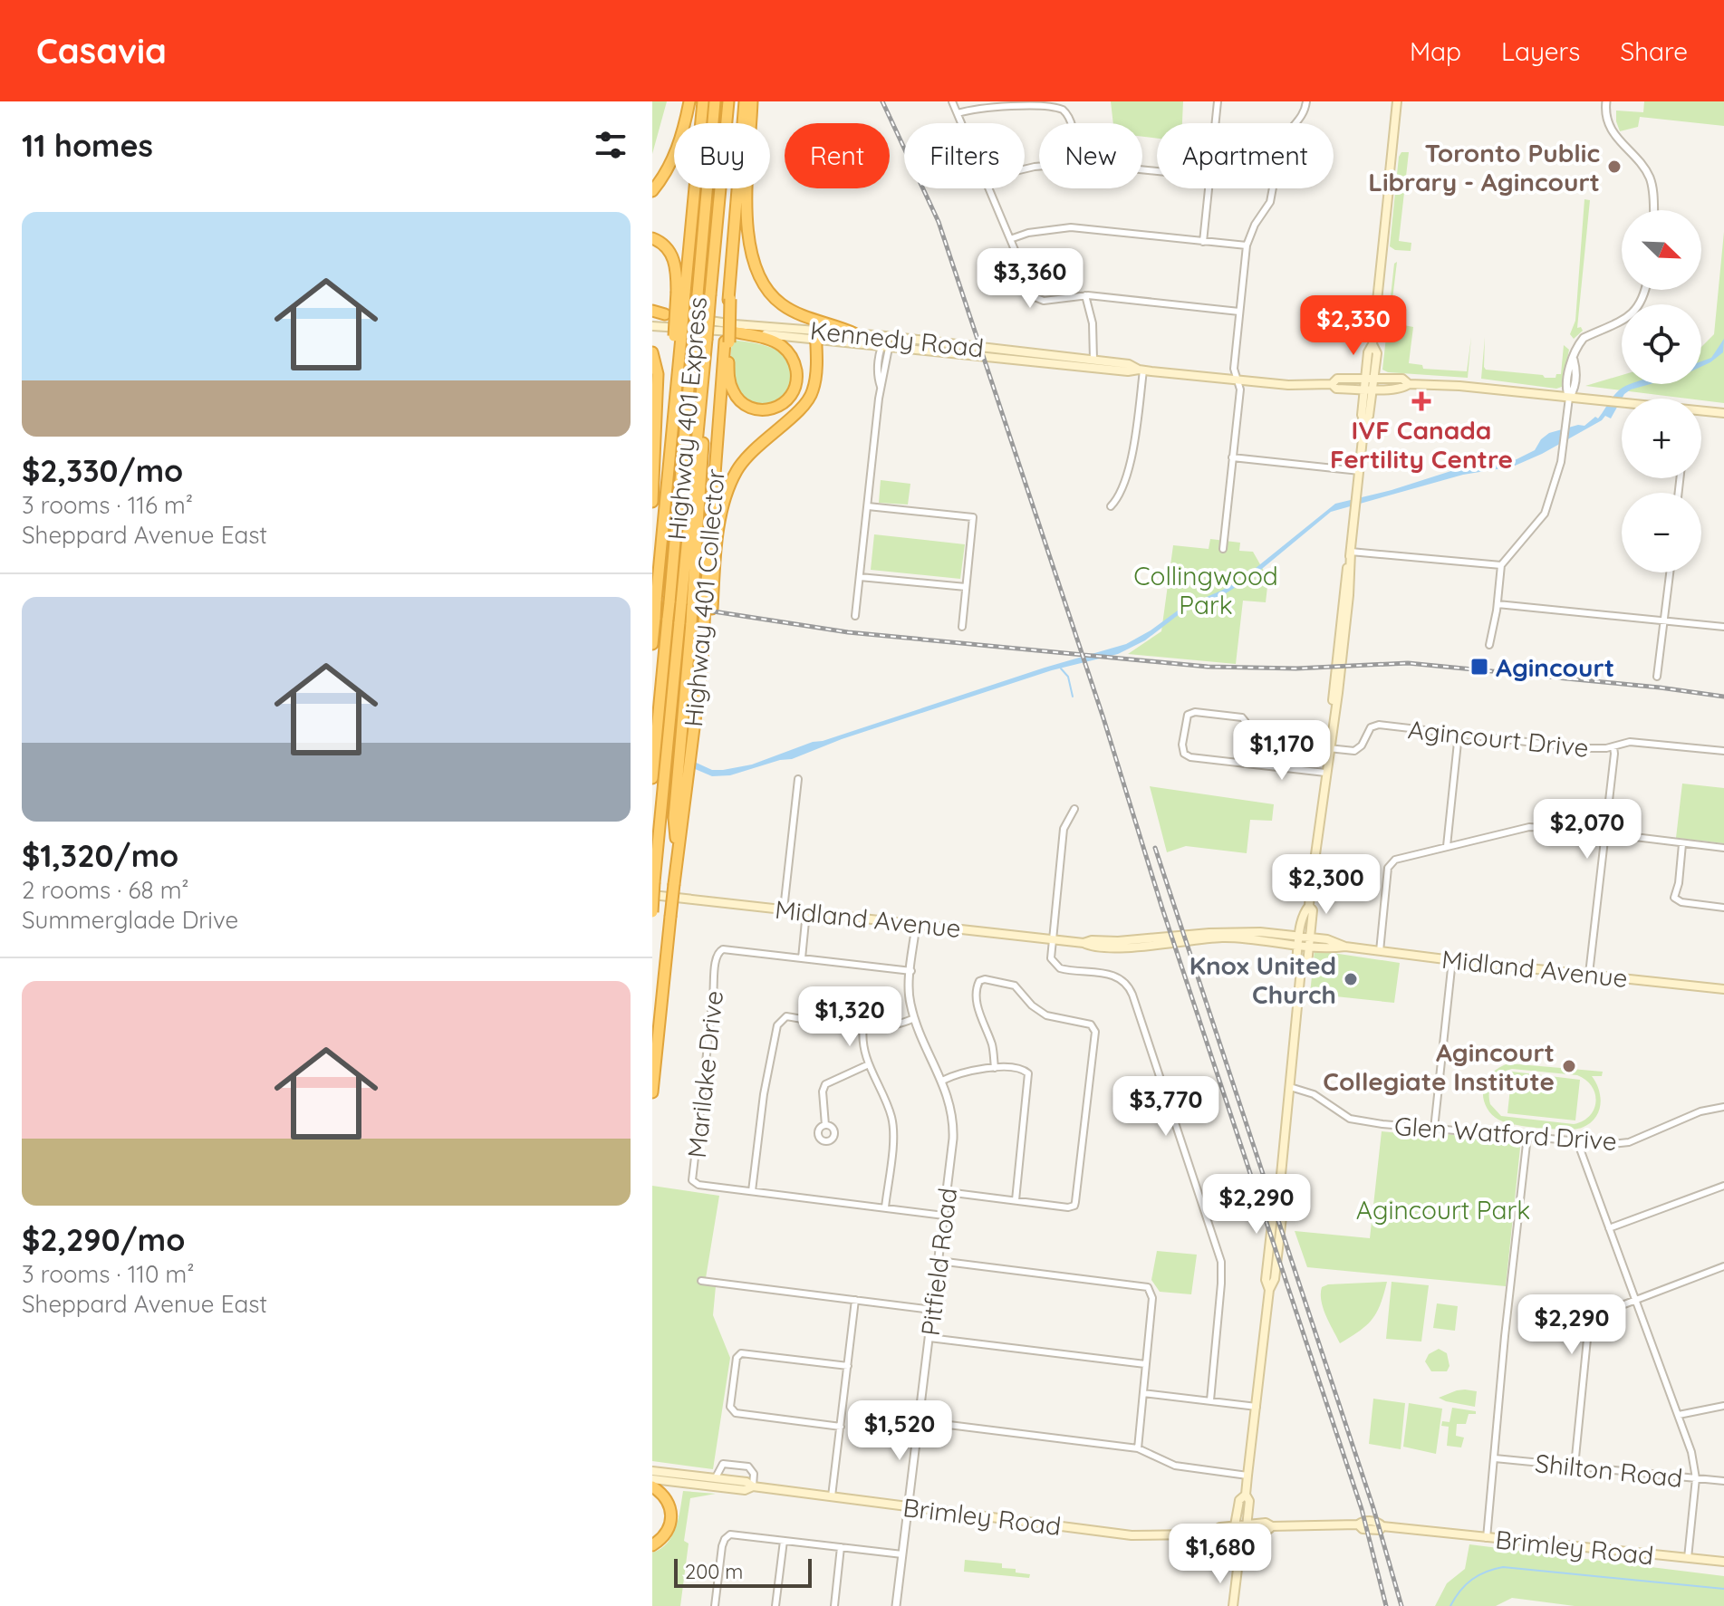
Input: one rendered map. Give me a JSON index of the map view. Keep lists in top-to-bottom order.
{
  "streets": {
    "highway": ["Highway 401 Express", "Highway 401 Collector"],
    "main road": ["Kennedy Road", "Midland Avenue", "Brimley Road"],
    "street": [
      "Agincourt Drive",
      "Marilake Drive",
      "Glen Watford Drive",
      "Pitfield Road",
      "Shilton Road"
    ]
  },
  "crossings": [
    ["Midland Avenue", "Pitfield Road"],
    ["Marilake Drive", "Pitfield Road"],
    ["Pitfield Road", "Brimley Road"]
  ],
  "parks": ["Collingwood Park", "Agincourt Park"],
  "places": {
    "other": ["Toronto Public Library - Agincourt", "Knox United Church", "Agincourt Collegiate Institute"],
    "health": ["IVF Canada Fertility Centre"],
    "transit": ["Agincourt"]
  },
  "scale_bar": "200 m",
  "north": "bottom right",
  "page": {
    "header": "Casavia",
    "nav": ["Map", "Layers", "Share"],
    "heading": "11 homes",
    "chip": [
      "Buy",
      "Rent",
      "Filters",
      "New",
      "Apartment"
    ],
    "list": [
      {
        "name": "$2,330/mo",
        "note": "3 rooms · 116 m² · Sheppard Avenue East"
      },
      {
        "name": "$1,320/mo",
        "note": "2 rooms · 68 m² · Summerglade Drive"
      },
      {
        "name": "$2,290/mo",
        "note": "3 rooms · 110 m² · Sheppard Avenue East"
      }
    ],
    "map_buttons": ["+", "−"],
    "price": [
      "$3,360",
      "$2,330",
      "$1,170",
      "$2,070",
      "$2,300",
      "$1,320",
      "$3,770",
      "$2,290",
      "$2,290",
      "$1,520",
      "$1,680"
    ],
    "scale": "200 m"
  }
}
